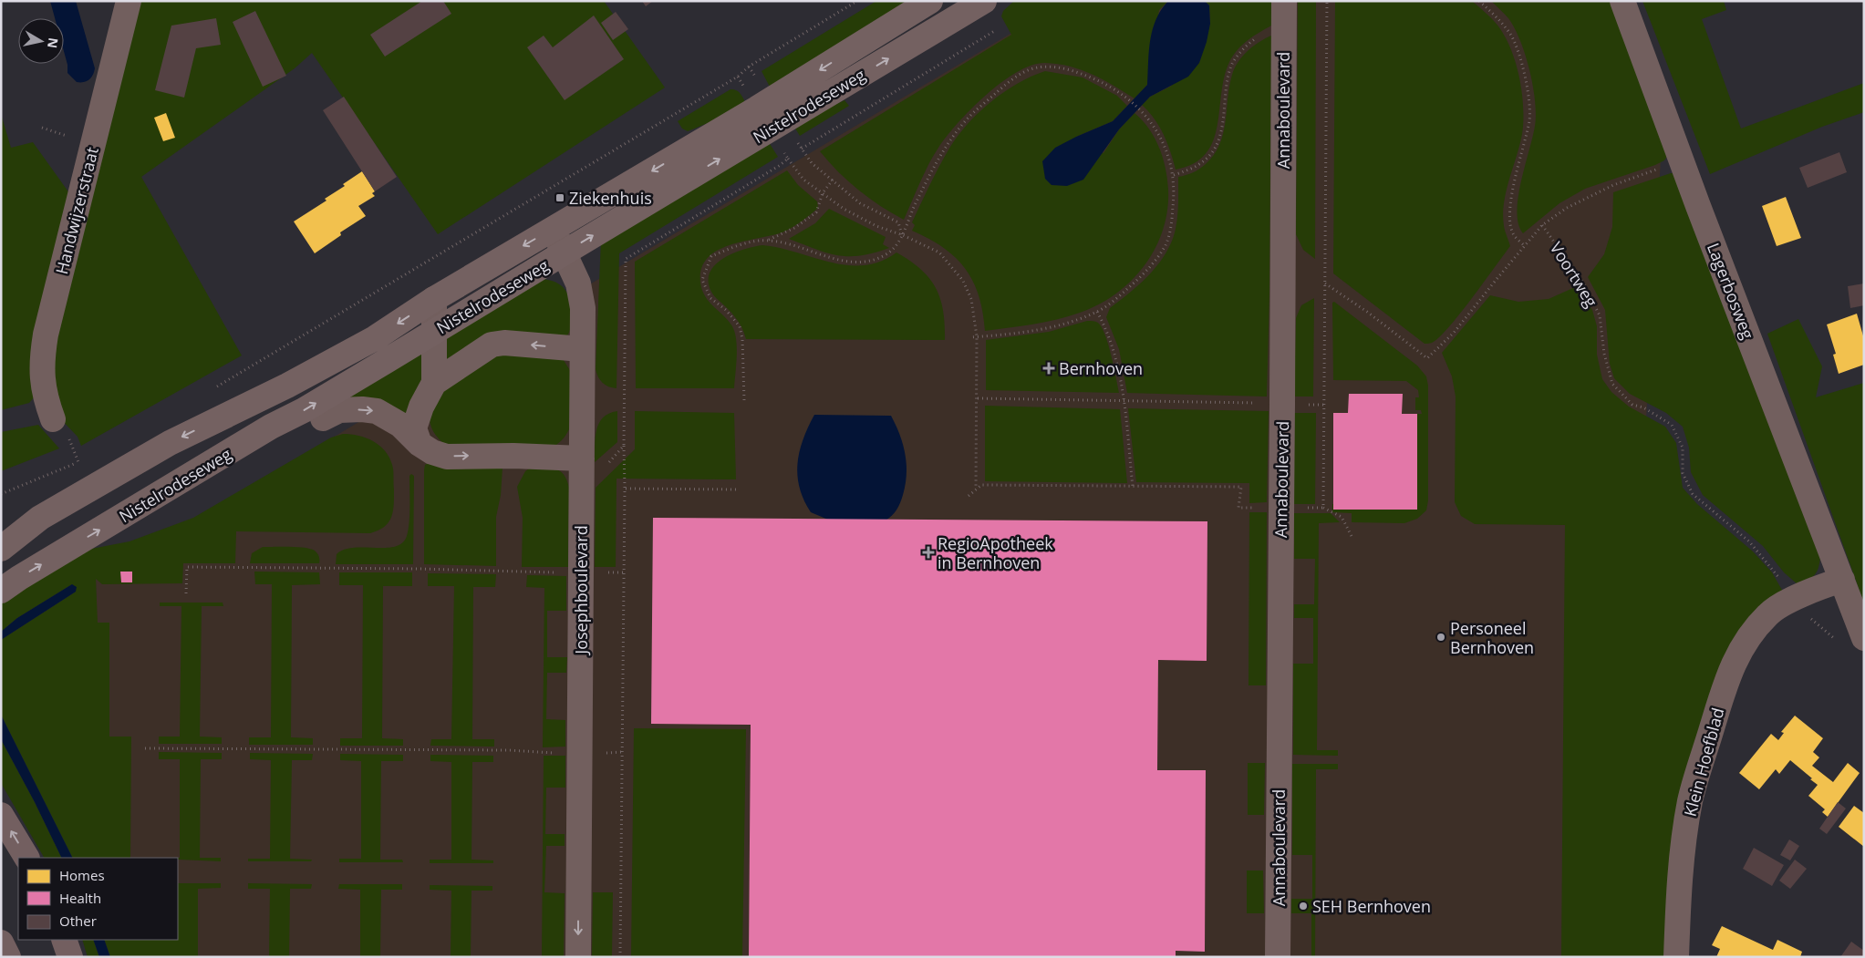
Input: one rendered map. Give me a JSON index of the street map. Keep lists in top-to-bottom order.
{
  "streets": {
    "street": [
      "Nistelrodeseweg",
      "Annaboulevard",
      "Handwijzerstraat",
      "Lagerbosweg",
      "Josephboulevard",
      "Klein Hoefblad"
    ],
    "path": ["Voortweg"]
  },
  "crossings": [
    ["Nistelrodeseweg", "Josephboulevard"],
    ["Voortweg", "Klein Hoefblad"]
  ],
  "places": {
    "transit": ["Ziekenhuis"],
    "health": ["Bernhoven", "RegioApotheek in Bernhoven"],
    "other": ["Personeel Bernhoven", "SEH Bernhoven"]
  },
  "legend": ["Homes", "Health", "Other"],
  "north": "right"
}
